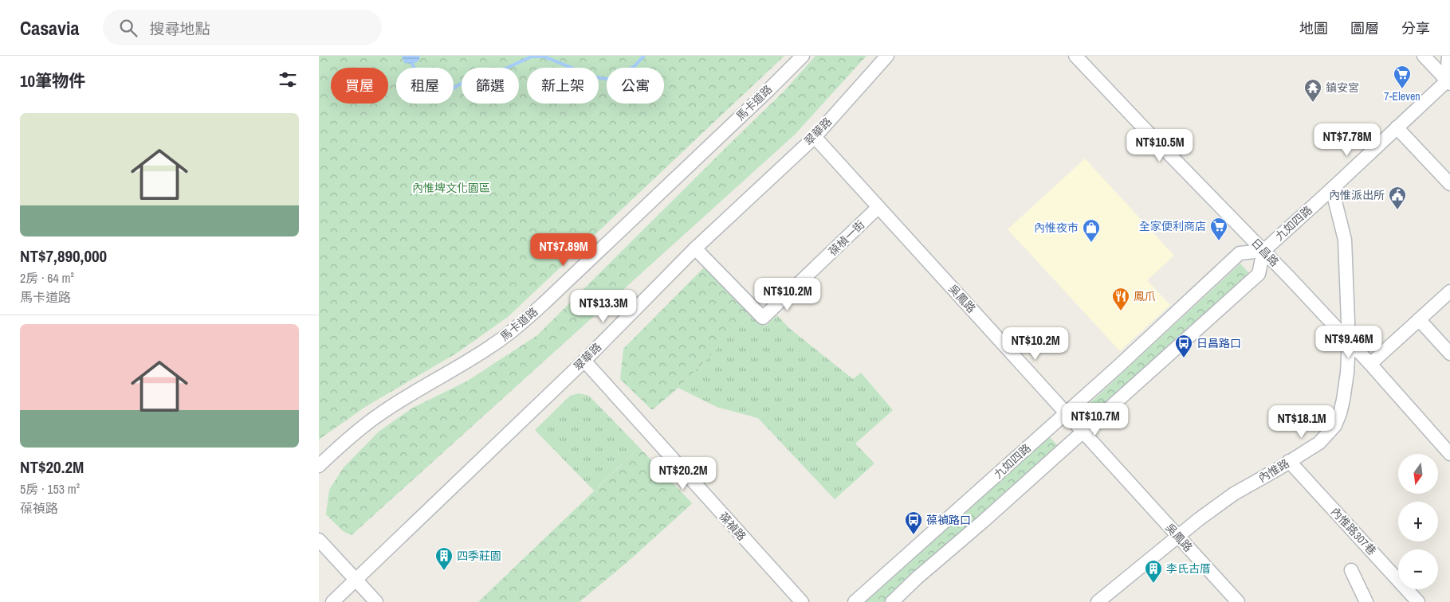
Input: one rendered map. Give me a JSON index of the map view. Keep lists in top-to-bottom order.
{
  "streets": {
    "street": [
      "馬卡道路",
      "翠華路",
      "九如四路",
      "葆楨一街",
      "日昌路",
      "吳鳳路",
      "內惟路",
      "葆禎路",
      "內惟路307巷"
    ]
  },
  "crossings": [
    ["翠華路", "葆楨一街"],
    ["翠華路", "吳鳳路"],
    ["翠華路", "葆禎路"],
    ["九如四路", "日昌路"],
    ["九如四路", "吳鳳路"],
    ["九如四路", "內惟路"],
    ["葆楨一街", "吳鳳路"],
    ["日昌路", "內惟路"],
    ["吳鳳路", "內惟路"],
    ["內惟路", "內惟路307巷"]
  ],
  "parks": ["內惟埤文化園區"],
  "places": {
    "supermarket": ["7-Eleven", "全家便利商店"],
    "temple": ["鎮安宮"],
    "public building": ["內惟派出所"],
    "shop": ["內惟夜市"],
    "restaurant": ["鳳爪"],
    "bus stop": ["日昌路口", "葆禎路口"],
    "building": ["四季莊園", "李氏古厝"]
  },
  "north": "bottom",
  "page": {
    "header": "Casavia",
    "search": "搜尋地點",
    "nav": ["地圖", "圖層", "分享"],
    "heading": "10筆物件",
    "chip": [
      "買屋",
      "租屋",
      "篩選",
      "新上架",
      "公寓"
    ],
    "list": [
      {
        "name": "NT$7,890,000",
        "note": "2房 · 64 m² · 馬卡道路"
      },
      {
        "name": "NT$20.2M",
        "note": "5房 · 153 m² · 葆禎路"
      }
    ],
    "price": [
      "NT$7.78M",
      "NT$10.5M",
      "NT$7.89M",
      "NT$10.2M",
      "NT$13.3M",
      "NT$9.46M",
      "NT$10.2M",
      "NT$10.7M",
      "NT$18.1M",
      "NT$20.2M"
    ],
    "map_buttons": ["+", "−"]
  }
}
